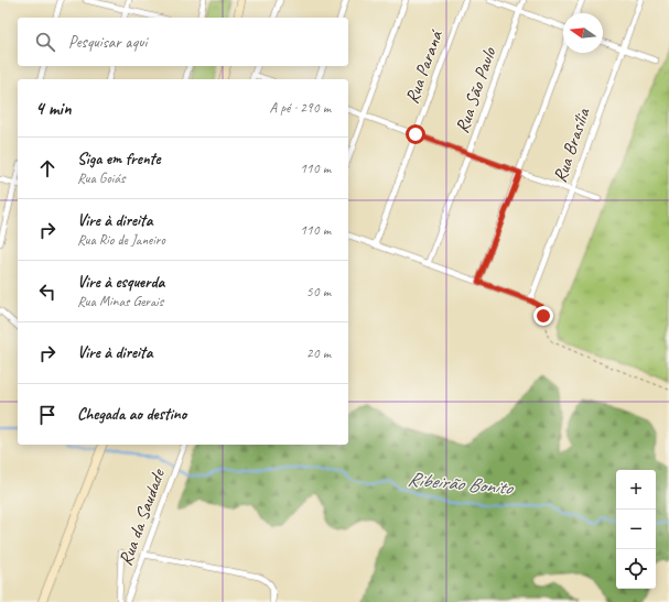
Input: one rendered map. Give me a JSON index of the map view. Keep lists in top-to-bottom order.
{
  "streets": {
    "street": [
      "Rua Paraná",
      "Rua São Paulo",
      "Rua Brasília",
      "Rua da Saudade"
    ]
  },
  "water": ["Ribeirão Bonito"],
  "north": "left",
  "page": {
    "search": "Pesquisar aqui",
    "heading": ["4 min", "A pé · 290 m"],
    "list": [
      ["Siga em frente", "Rua Goiás", "110 m"],
      ["Vire à direita", "Rua Rio de Janeiro", "110 m"],
      ["Vire à esquerda", "Rua Minas Gerais", "50 m"],
      ["Vire à direita", "20 m"],
      "Chegada ao destino"
    ],
    "map_buttons": ["+", "−"]
  }
}
